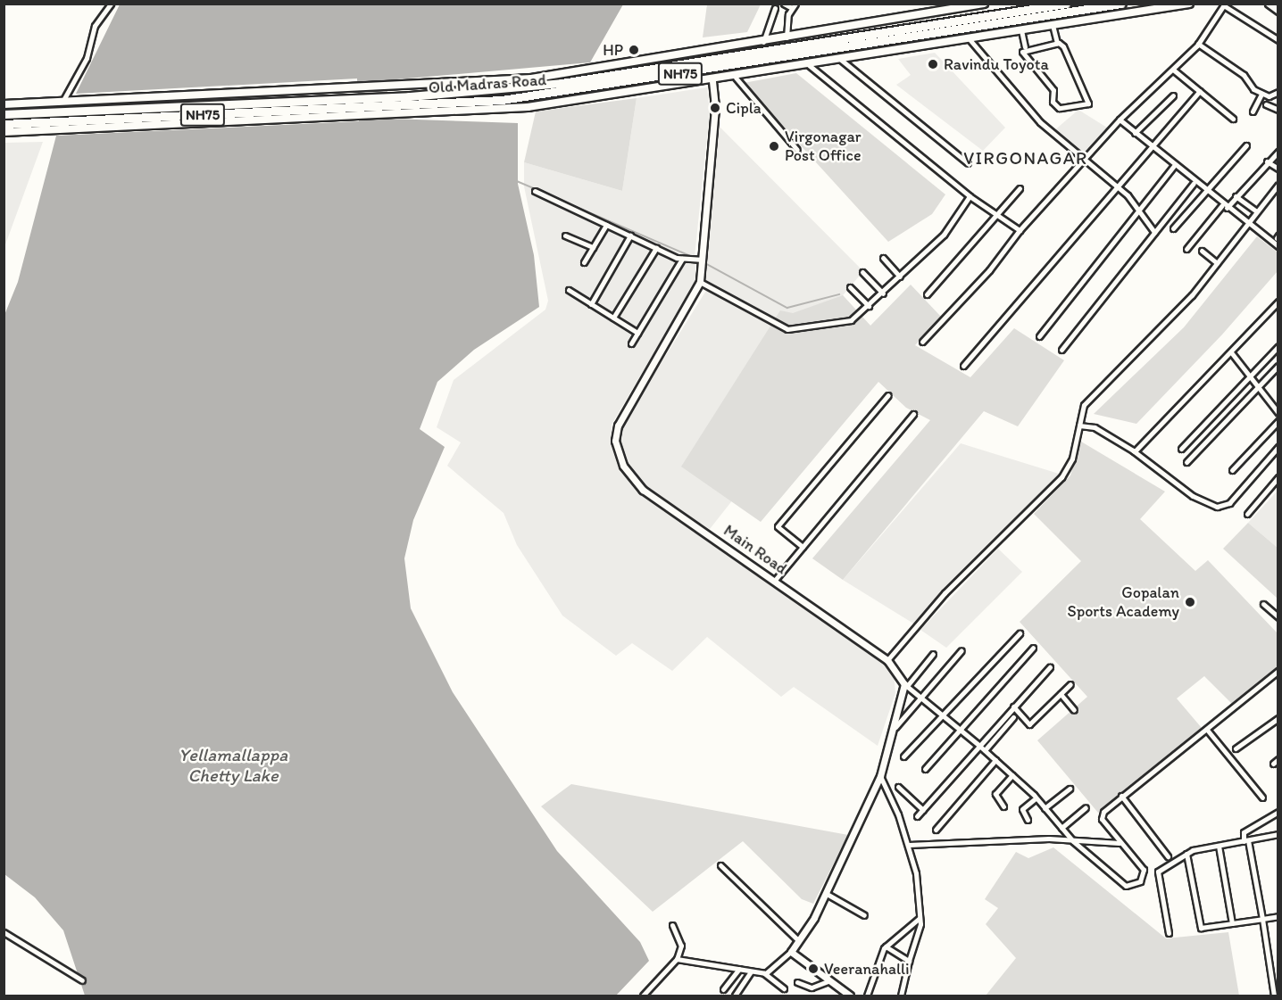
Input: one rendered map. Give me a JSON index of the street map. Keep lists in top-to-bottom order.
{
  "streets": {
    "highway": ["NH75", "Old Madras Road"],
    "street": ["Main Road"]
  },
  "crossings": [
    ["NH75", "Old Madras Road"]
  ],
  "districts": ["VIRGONAGAR"],
  "water": ["Yellamallappa Chetty Lake"],
  "places": [
    "HP",
    "Ravindu Toyota",
    "Cipla",
    "Virgonagar Post Office",
    "Gopalan Sports Academy",
    "Veeranahalli"
  ]
}
